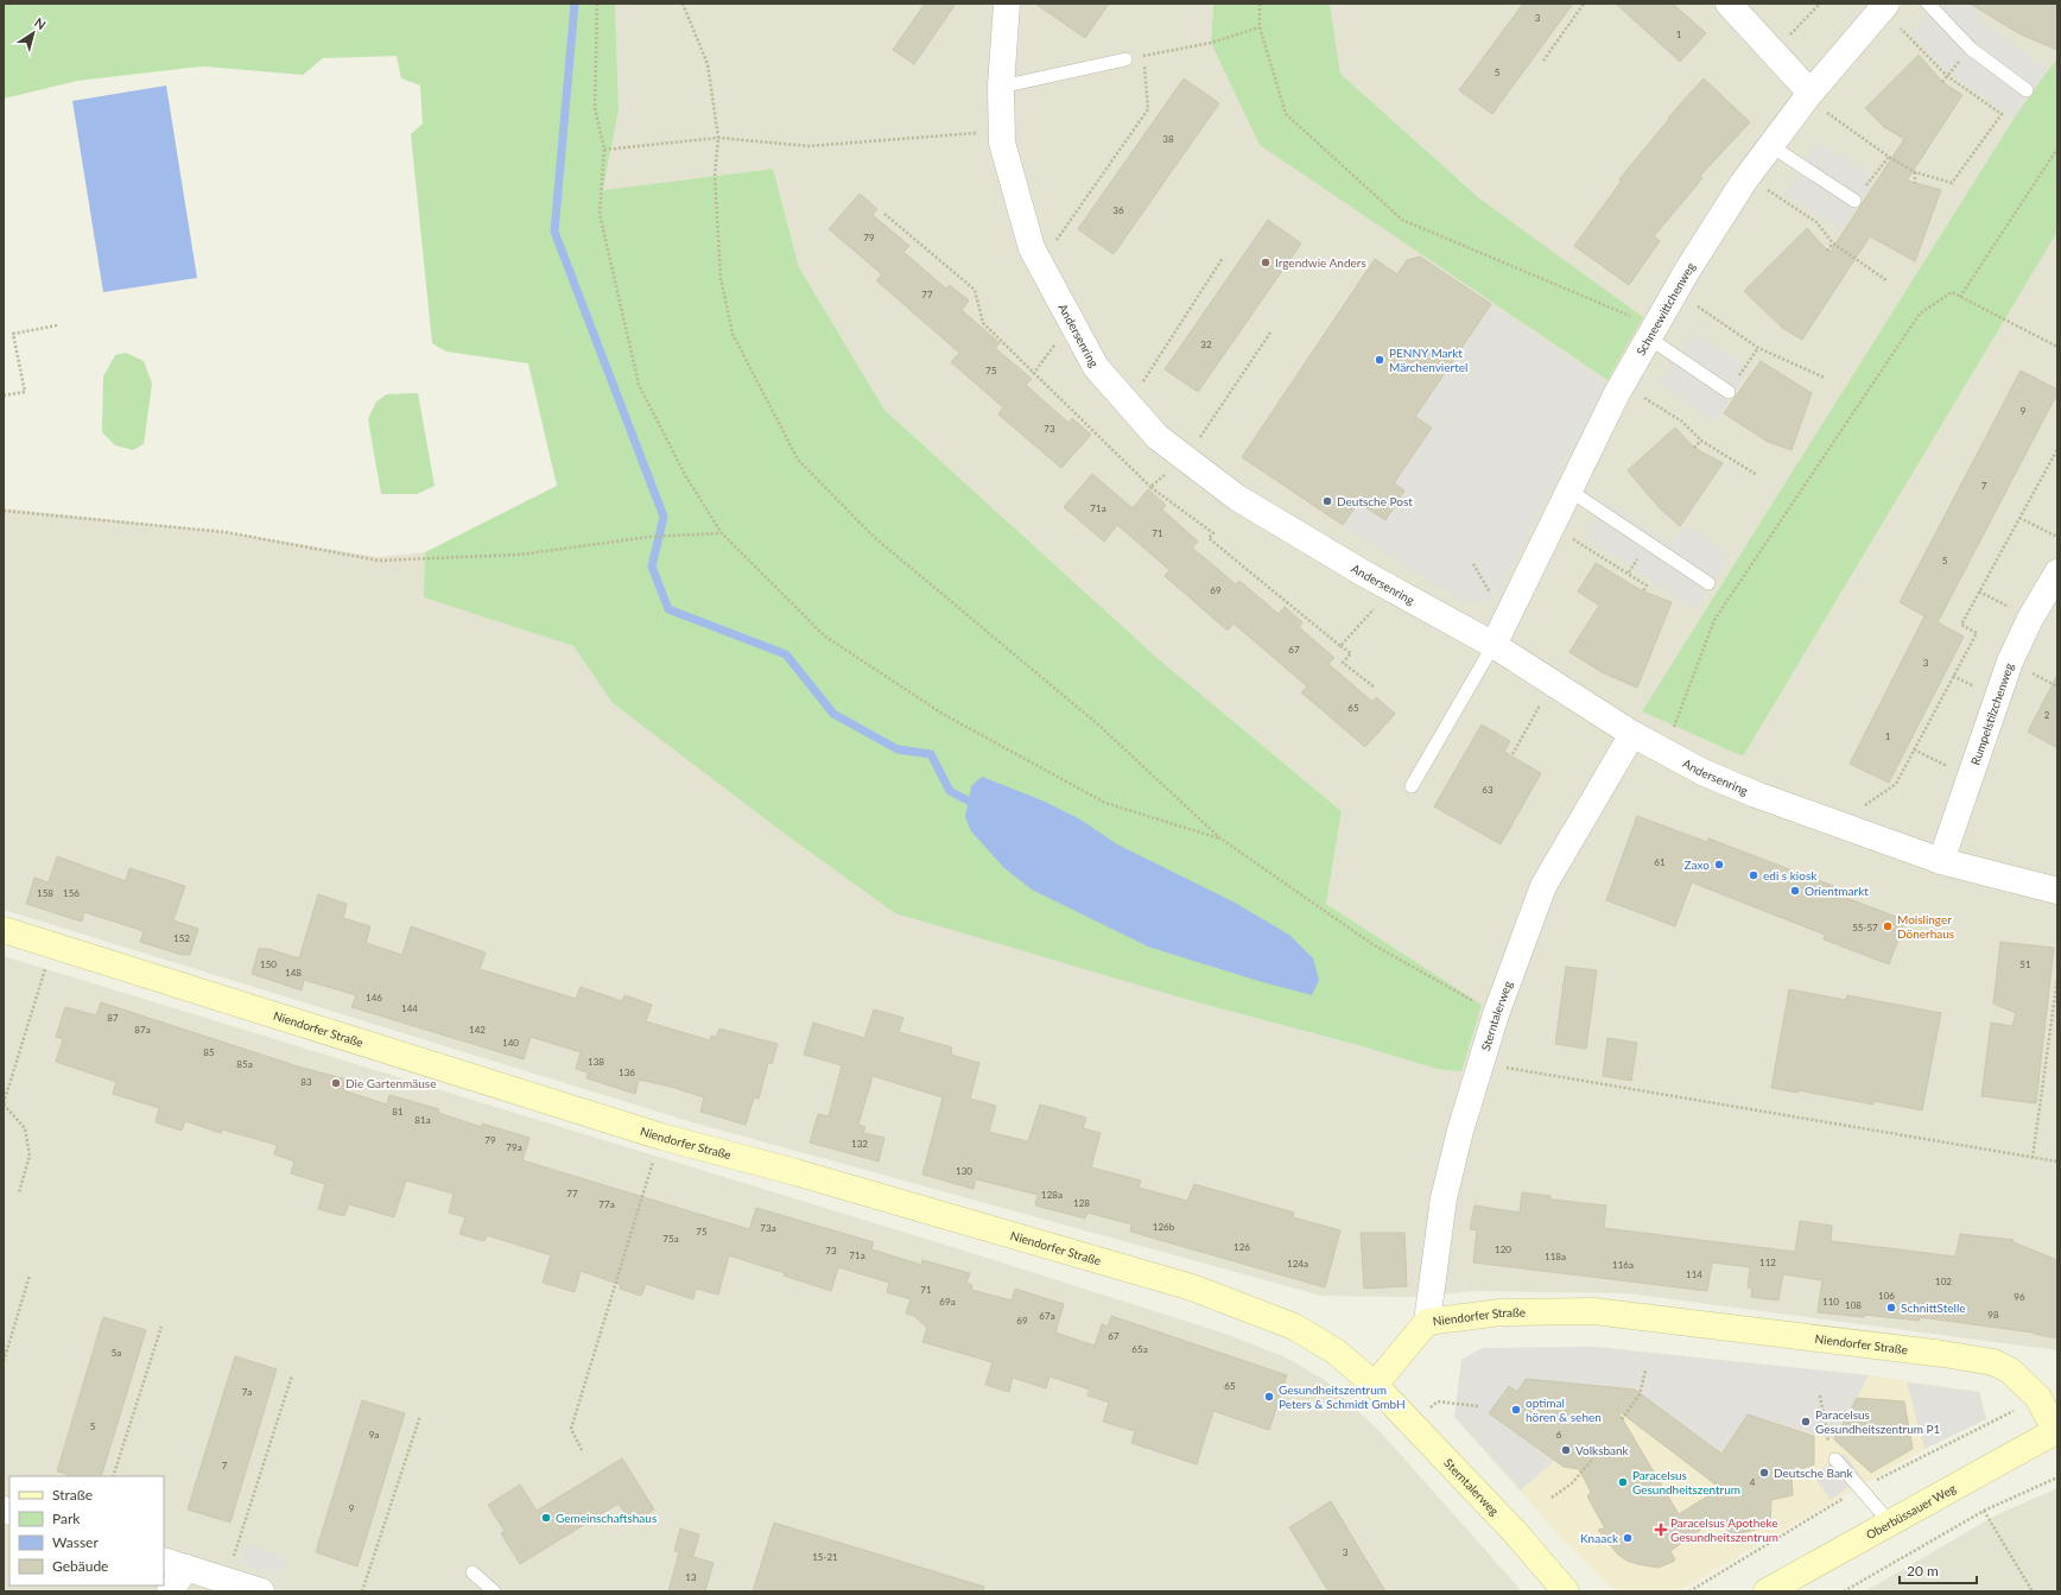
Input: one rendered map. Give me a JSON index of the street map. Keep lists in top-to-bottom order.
{
  "streets": {
    "main road": ["Sterntalerweg", "Niendorfer Straße", "Oberbüssauer Weg"],
    "street": ["Schneewittchenweg", "Andersenring", "Rumpelstilzchenweg"]
  },
  "crossings": [
    ["Schneewittchenweg", "Andersenring"],
    ["Andersenring", "Rumpelstilzchenweg"],
    ["Andersenring", "Sterntalerweg"],
    ["Sterntalerweg", "Niendorfer Straße"],
    ["Niendorfer Straße", "Oberbüssauer Weg"]
  ],
  "places": {
    "other": [
      "Irgendwie Anders",
      "PENNY Markt Märchenviertel",
      "Deutsche Post",
      "Zaxo",
      "edi s kiosk",
      "Orientmarkt",
      "Moislinger Dönerhaus",
      "Die Gartenmäuse",
      "SchnittStelle",
      "Gesundheitszentrum Peters & Schmidt GmbH",
      "optimal hören & sehen",
      "Paracelsus Gesundheitszentrum P1",
      "Volksbank",
      "Deutsche Bank",
      "Paracelsus Gesundheitszentrum",
      "Gemeinschaftshaus",
      "Knaack"
    ],
    "health": ["Paracelsus Apotheke Gesundheitszentrum"]
  },
  "house_numbers": [
    "3",
    "1",
    "5",
    "38",
    "36",
    "79",
    "77",
    "32",
    "75",
    "9",
    "73",
    "7",
    "71a",
    "71",
    "5",
    "69",
    "67",
    "3",
    "65",
    "2",
    "1",
    "63",
    "61",
    "158",
    "156",
    "55-57",
    "152",
    "150",
    "51",
    "148",
    "146",
    "144",
    "87",
    "87a",
    "142",
    "140",
    "85",
    "138",
    "85a",
    "136",
    "83",
    "81",
    "81a",
    "79",
    "132",
    "79a",
    "130",
    "77",
    "128a",
    "128",
    "77a",
    "126b",
    "73a",
    "75",
    "75a",
    "126",
    "120",
    "73",
    "71a",
    "118a",
    "112",
    "124a",
    "116a",
    "114",
    "102",
    "71",
    "106",
    "96",
    "69a",
    "110",
    "108",
    "98",
    "67a",
    "69",
    "67",
    "65a",
    "5a",
    "65",
    "7a",
    "5",
    "9a",
    "6",
    "7",
    "4",
    "9",
    "3",
    "15-21",
    "13"
  ],
  "legend": [
    "Straße",
    "Park",
    "Wasser",
    "Gebäude"
  ],
  "scale_bar": "20 m",
  "north": "top right"
}
